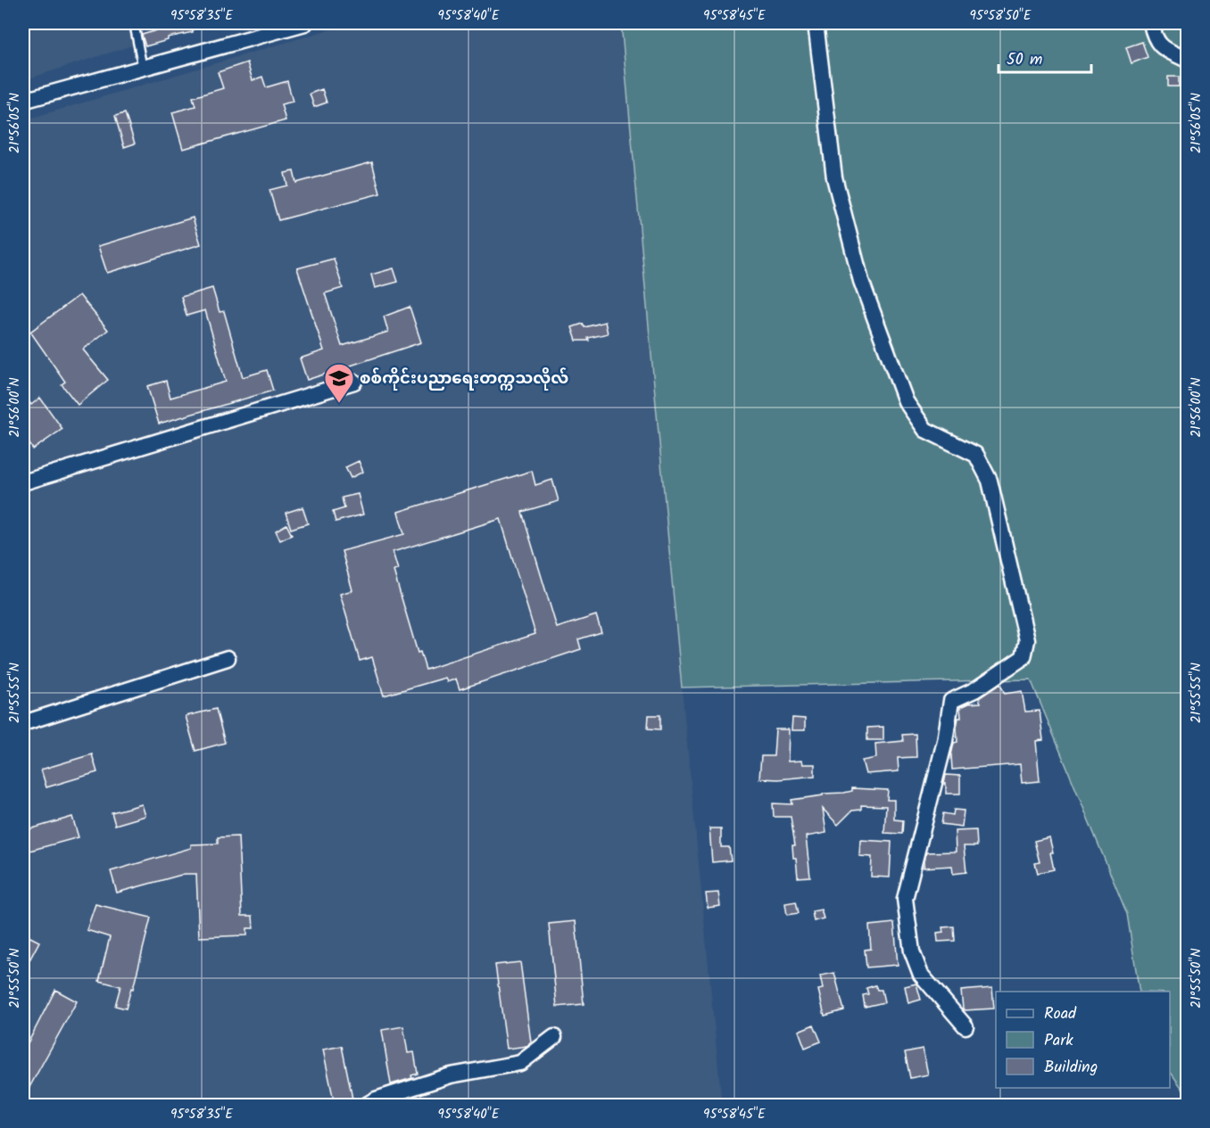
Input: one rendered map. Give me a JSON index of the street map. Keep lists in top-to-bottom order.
{
  "places": {
    "school or university": ["စစ်ကိုင်းပညာရေးတက္ကသလိုလ်"]
  },
  "legend": ["Road", "Park", "Building"],
  "scale_bar": "50 m",
  "coordinates": [
    "95°58'35\"E",
    "95°58'40\"E",
    "95°58'45\"E",
    "95°58'50\"E",
    "21°56'05\"N",
    "21°56'00\"N",
    "21°55'55\"N",
    "21°55'50\"N"
  ]
}
